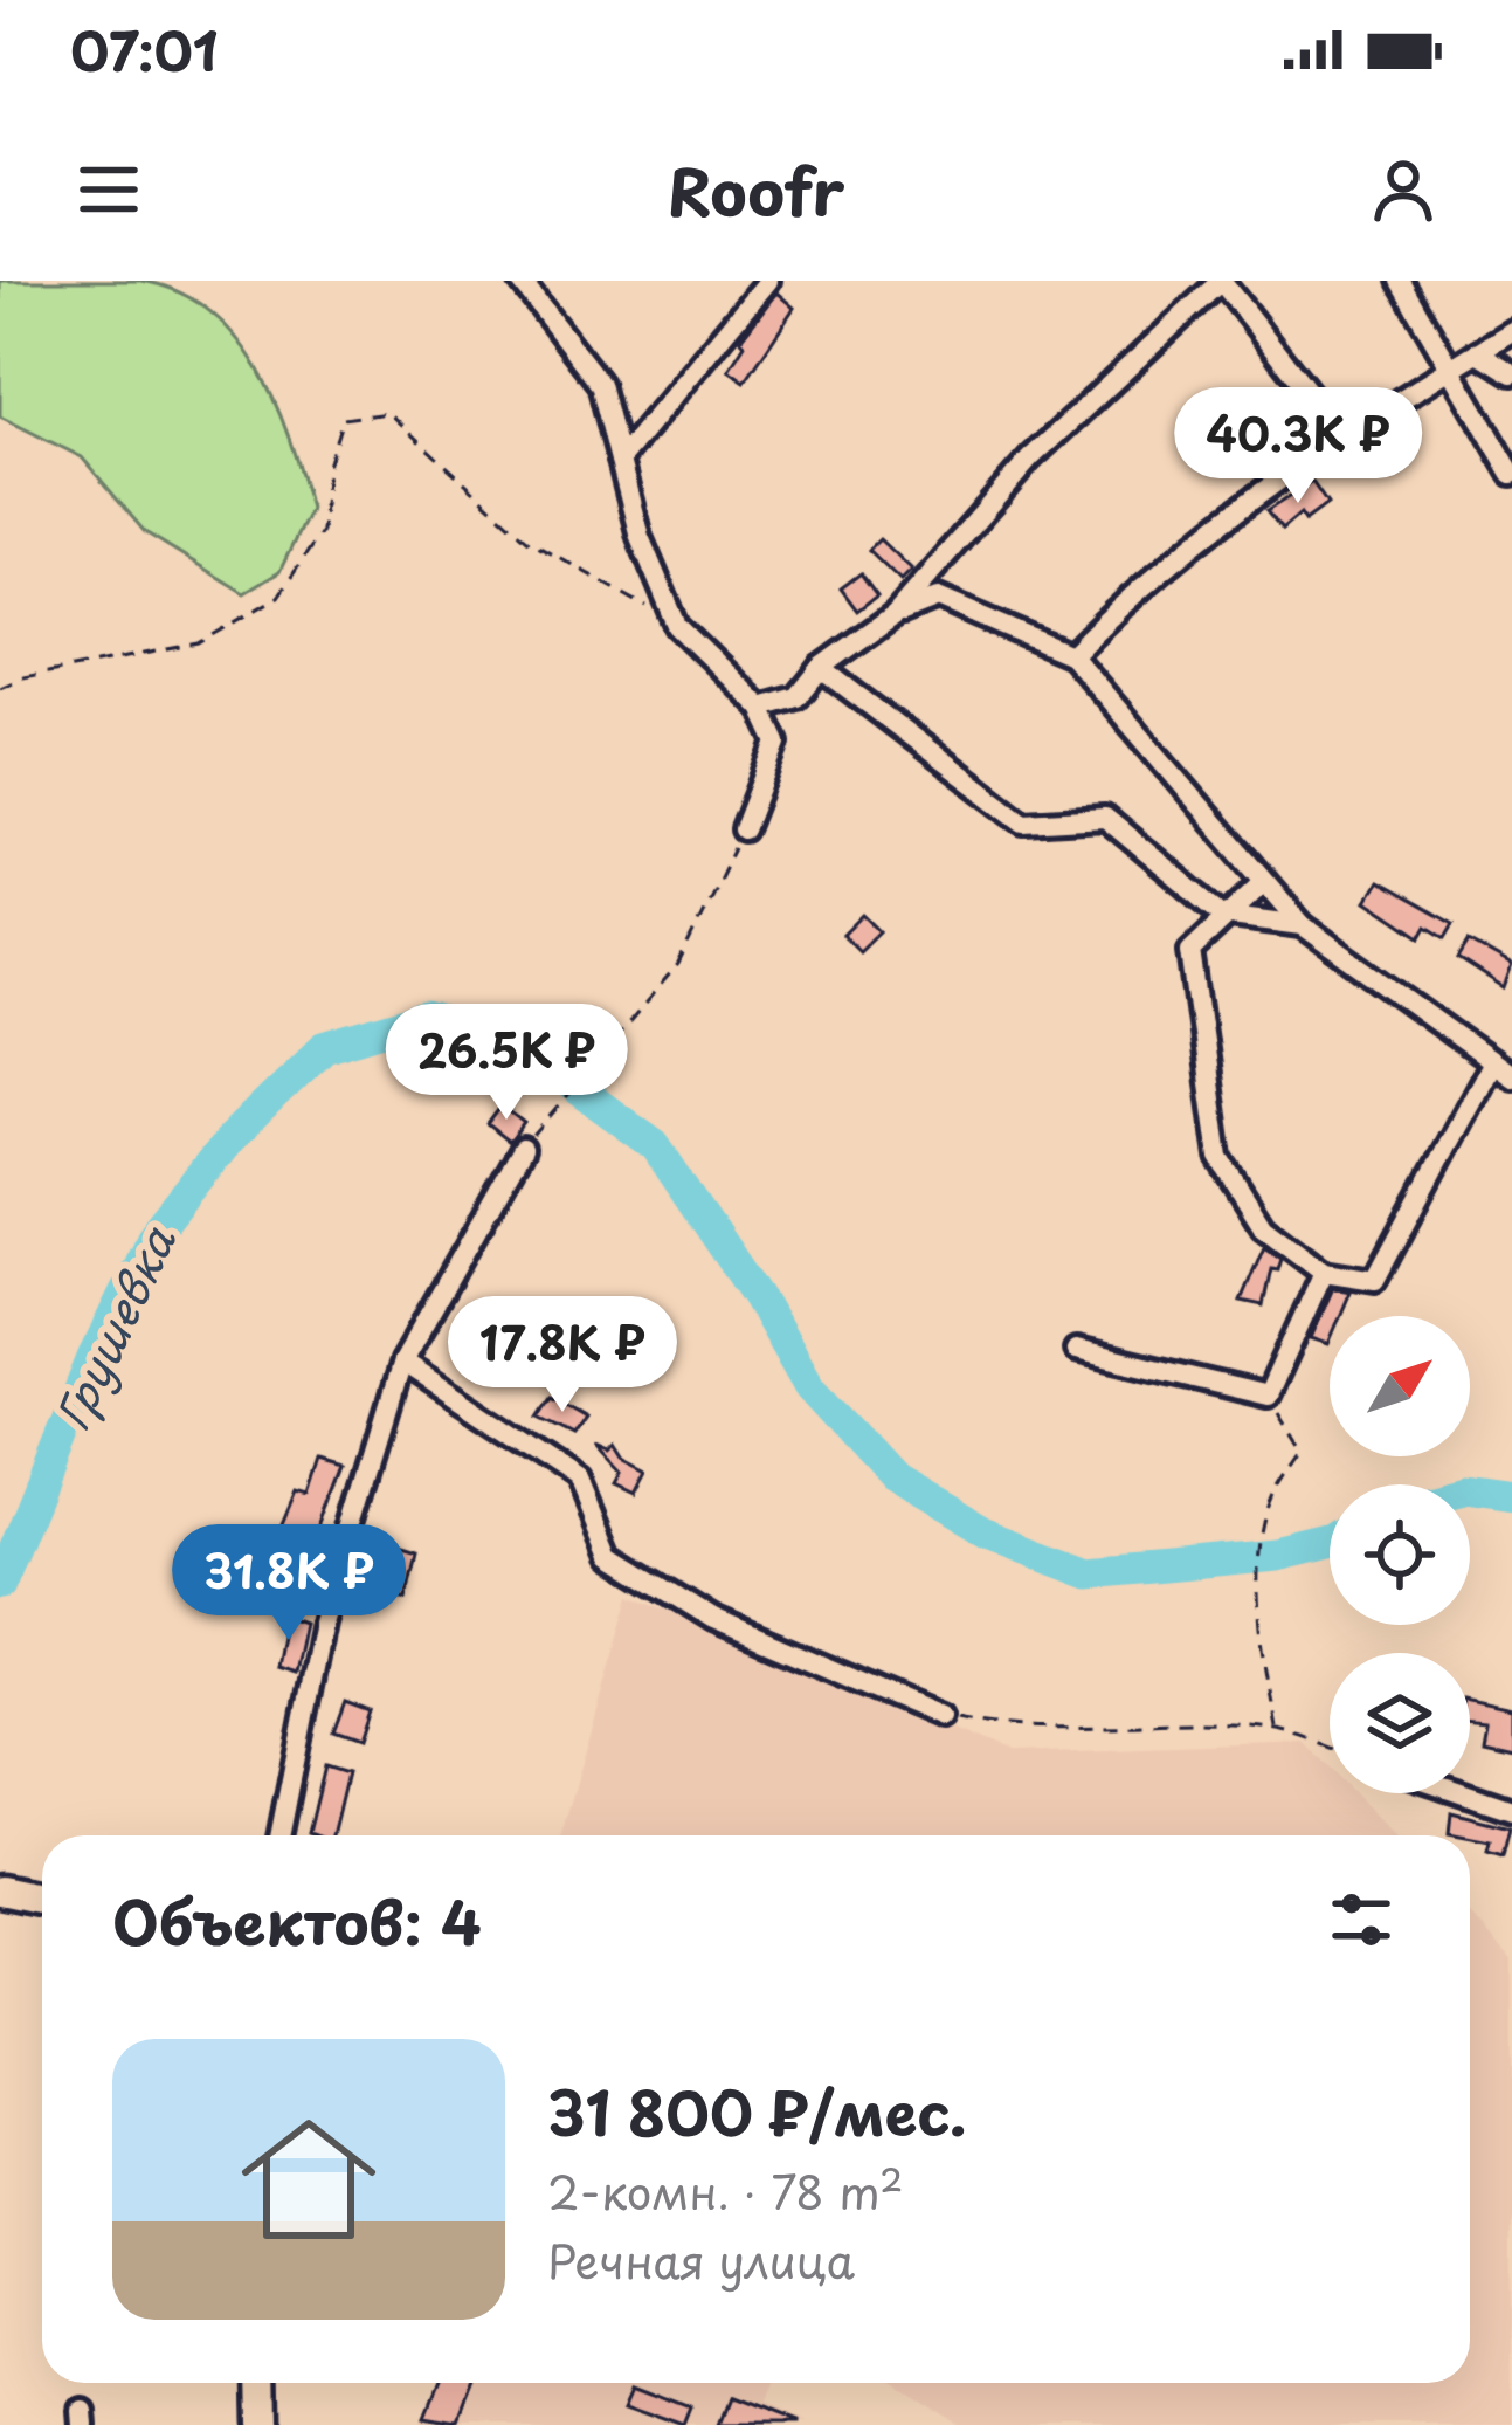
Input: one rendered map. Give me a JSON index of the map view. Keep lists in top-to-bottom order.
{
  "water": ["Грушевка"],
  "north": "top right",
  "page": {
    "status": "07:01",
    "header": "Roofr",
    "price": [
      "40.3K ₽",
      "26.5K ₽",
      "17.8K ₽",
      "31.8K ₽"
    ],
    "heading": "Объектов: 4",
    "list": [
      {
        "name": "31 800 ₽/мес.",
        "note": "2-комн. · 78 m² · Речная улица"
      }
    ]
  }
}
